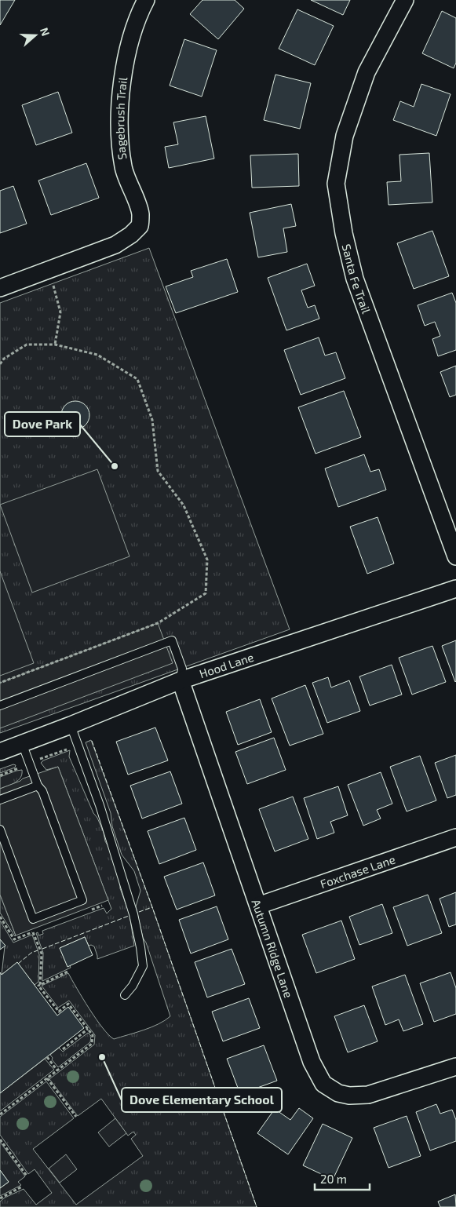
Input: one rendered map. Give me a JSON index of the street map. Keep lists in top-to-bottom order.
{
  "streets": {
    "street": [
      "Sagebrush Trail",
      "Santa Fe Trail",
      "Hood Lane",
      "Foxchase Lane",
      "Autumn Ridge Lane"
    ]
  },
  "crossings": [
    ["Hood Lane", "Autumn Ridge Lane"],
    ["Foxchase Lane", "Autumn Ridge Lane"]
  ],
  "places": ["Dove Park", "Dove Elementary School"],
  "scale_bar": "20 m",
  "north": "right"
}
